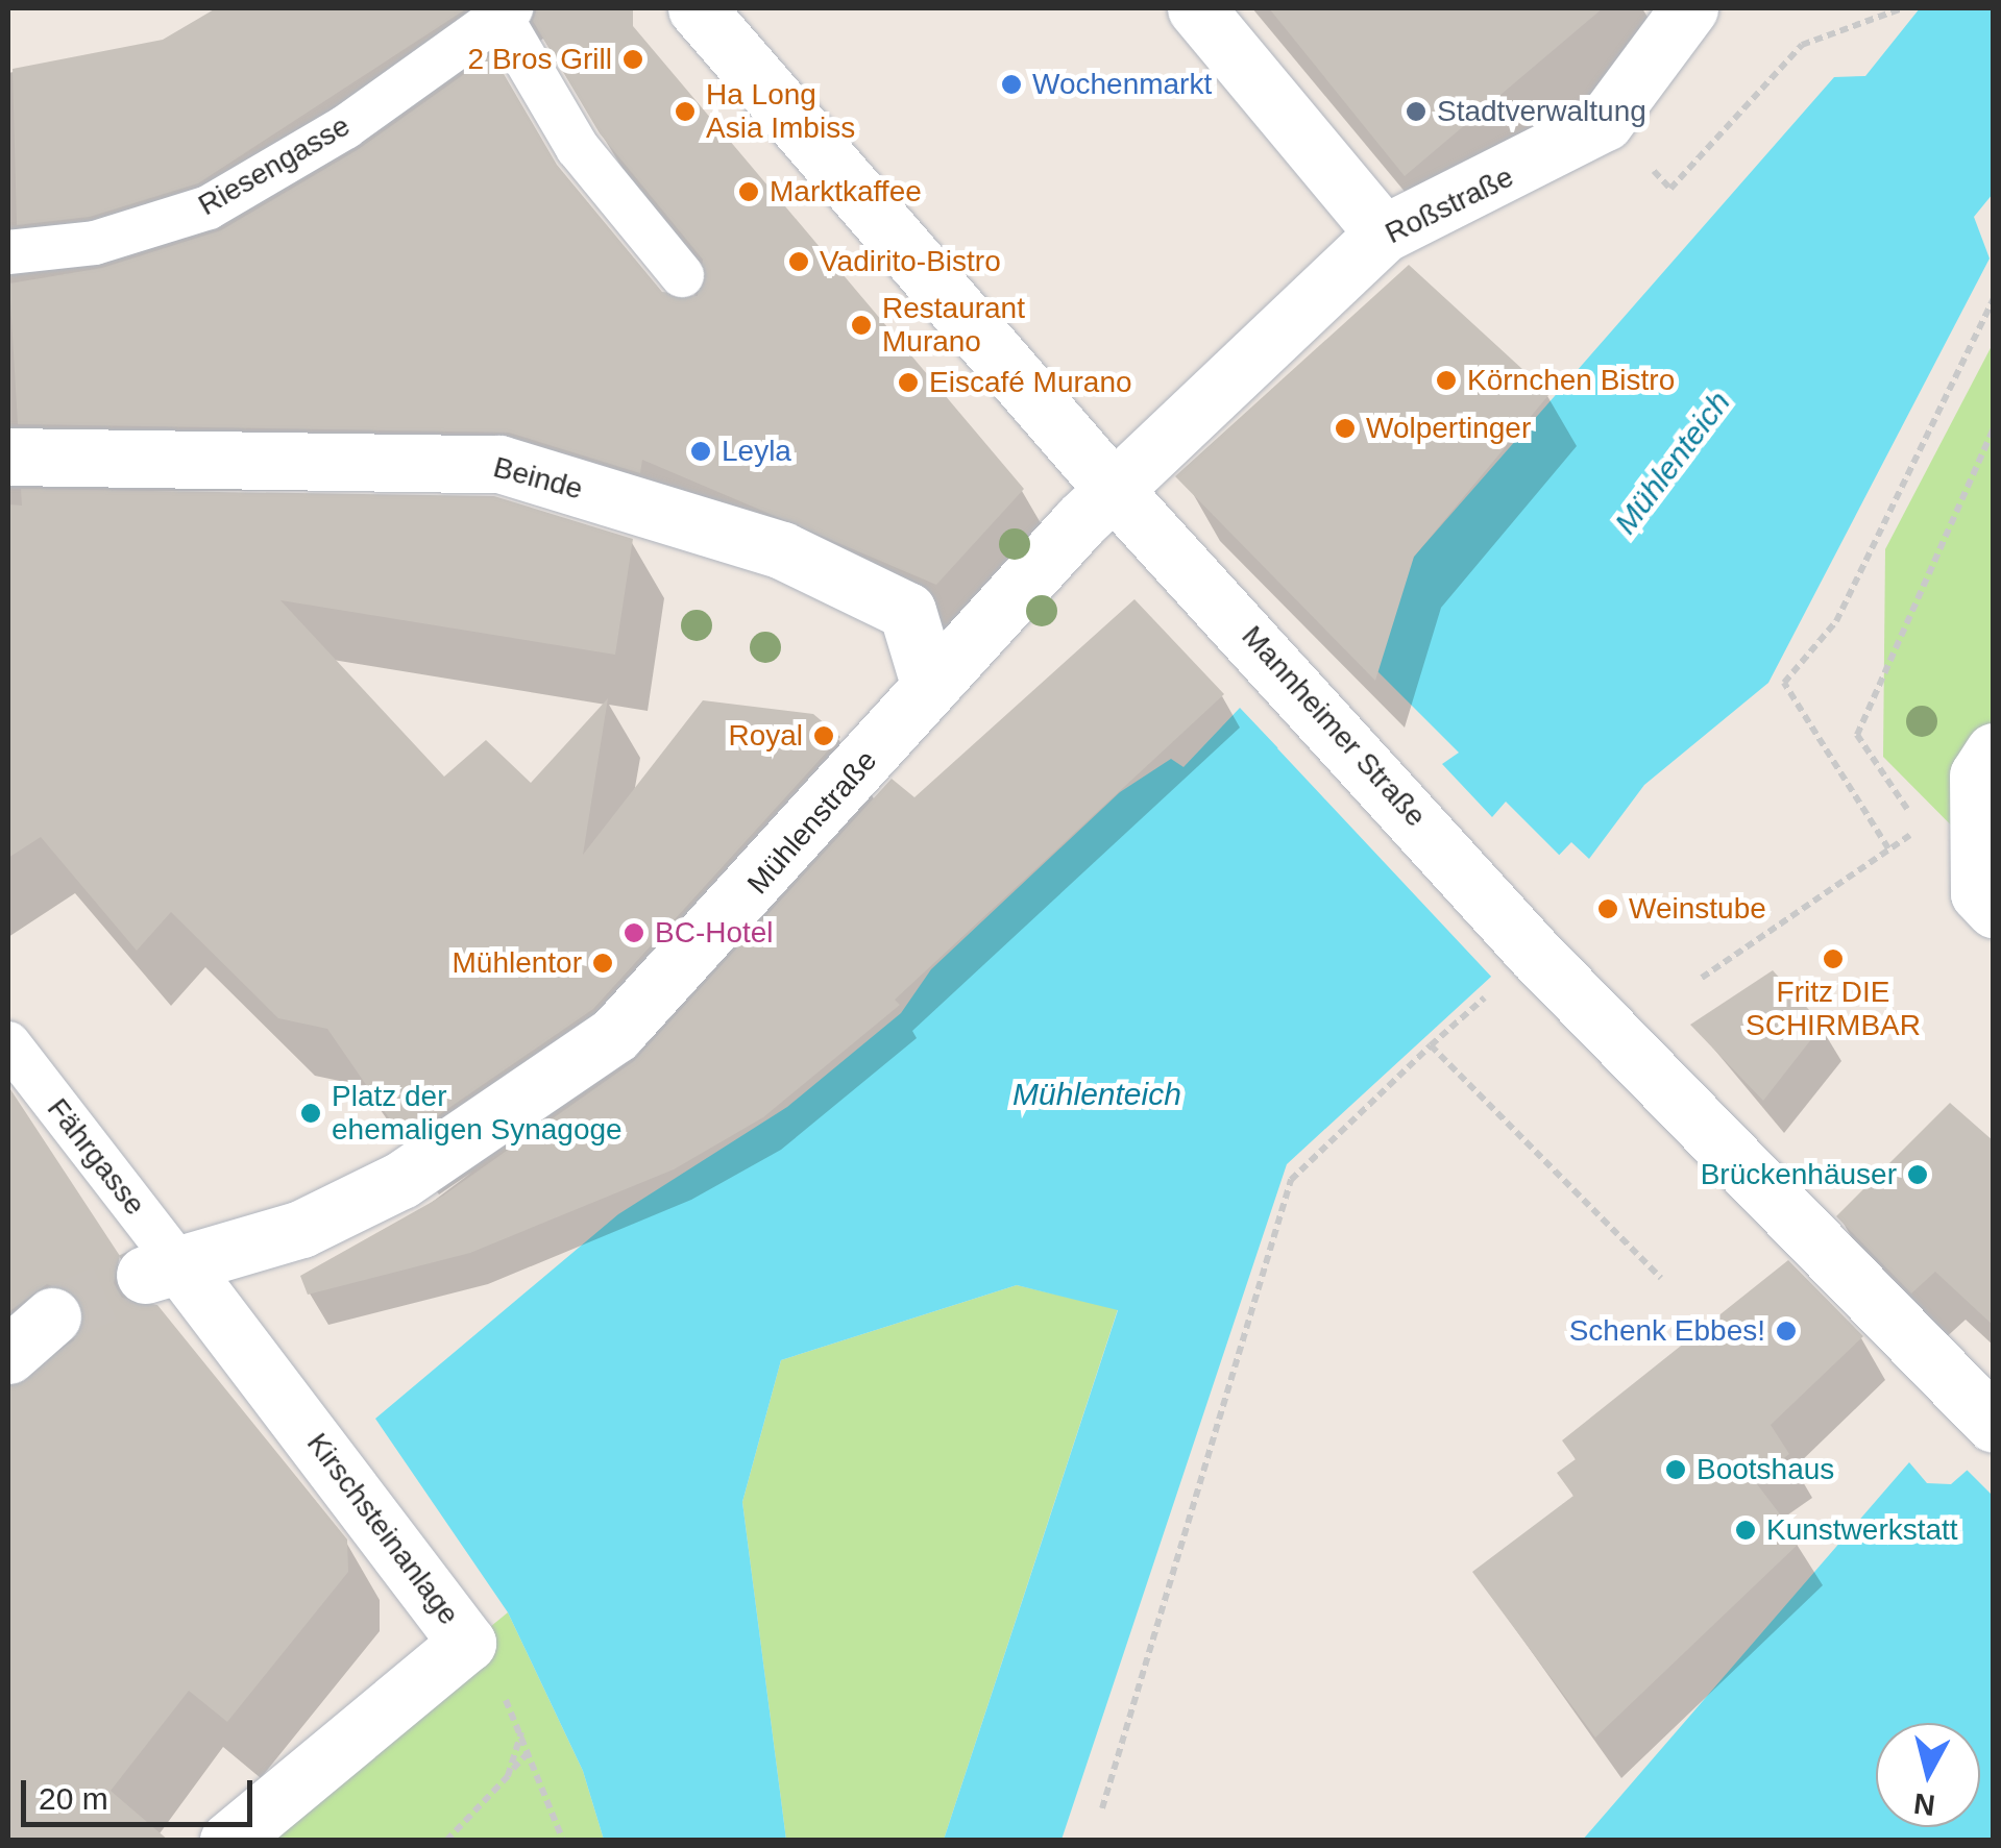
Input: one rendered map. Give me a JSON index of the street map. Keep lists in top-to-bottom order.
{
  "streets": {
    "street": [
      "Roßstraße",
      "Beinde",
      "Mannheimer Straße",
      "Mühlenstraße",
      "Kirschsteinanlage"
    ],
    "lane": ["Riesengasse", "Fährgasse"]
  },
  "crossings": [
    ["Roßstraße", "Mannheimer Straße"],
    ["Roßstraße", "Mühlenstraße"],
    ["Beinde", "Mühlenstraße"],
    ["Mannheimer Straße", "Mühlenstraße"],
    ["Mühlenstraße", "Fährgasse"],
    ["Mühlenstraße", "Kirschsteinanlage"],
    ["Fährgasse", "Kirschsteinanlage"]
  ],
  "water": ["Mühlenteich"],
  "places": [
    "2 Bros Grill",
    "Wochenmarkt",
    "Ha Long Asia Imbiss",
    "Stadtverwaltung",
    "Marktkaffee",
    "Vadirito-Bistro",
    "Restaurant Murano",
    "Körnchen Bistro",
    "Eiscafé Murano",
    "Wolpertinger",
    "Leyla",
    "Royal",
    "Weinstube",
    "BC-Hotel",
    "Fritz DIE SCHIRMBAR",
    "Mühlentor",
    "Platz der ehemaligen Synagoge",
    "Brückenhäuser",
    "Schenk Ebbes!",
    "Bootshaus",
    "Kunstwerkstatt"
  ],
  "scale_bar": "20 m",
  "north": "bottom"
}
